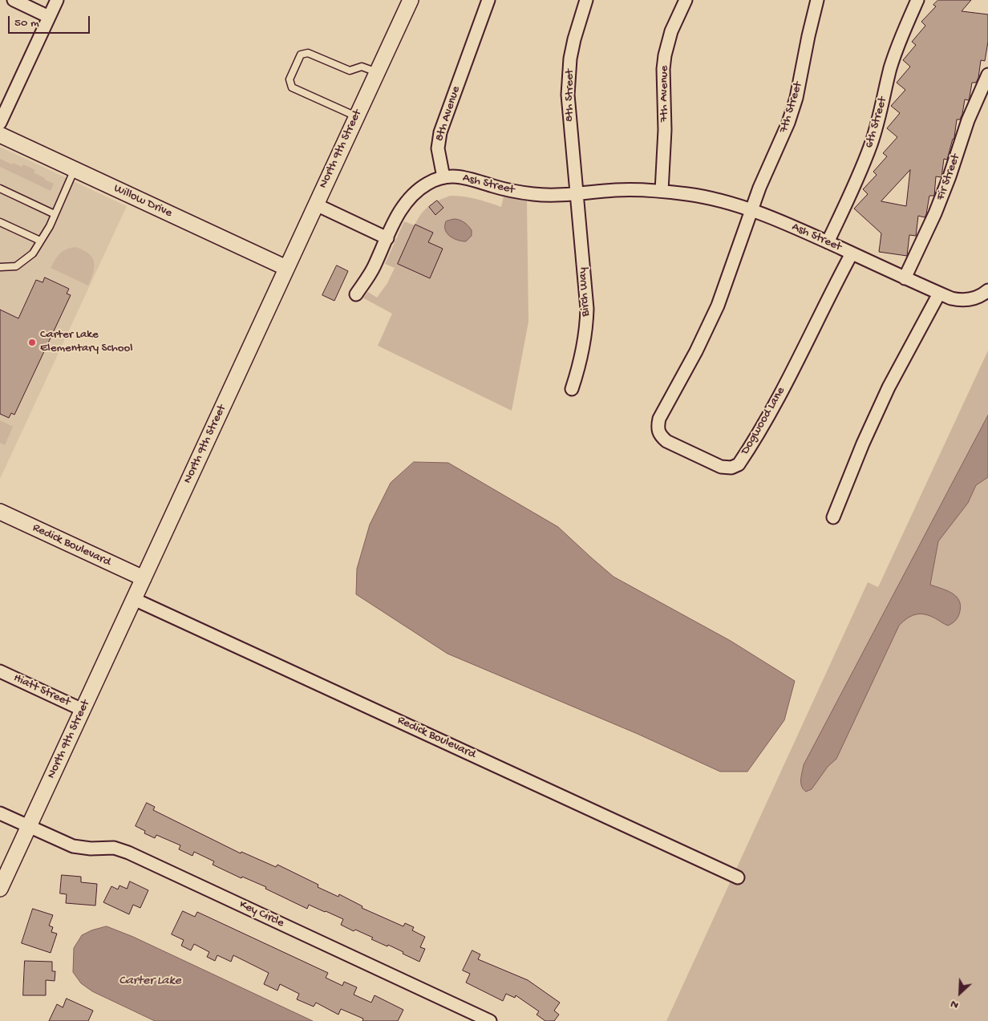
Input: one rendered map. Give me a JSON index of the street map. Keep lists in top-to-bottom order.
{
  "streets": {
    "street": [
      "7th Avenue",
      "8th Street",
      "7th Street",
      "8th Avenue",
      "6th Street",
      "North 9th Street",
      "Fir Street",
      "Ash Street",
      "Willow Drive",
      "Birch Way",
      "Dogwood Lane",
      "Redick Boulevard",
      "Hiatt Street",
      "Key Circle"
    ]
  },
  "crossings": [
    ["7th Avenue", "Ash Street"],
    ["8th Street", "Ash Street"],
    ["8th Street", "Birch Way"],
    ["7th Street", "Ash Street"],
    ["7th Street", "Dogwood Lane"],
    ["8th Avenue", "Ash Street"],
    ["6th Street", "Ash Street"],
    ["North 9th Street", "Willow Drive"],
    ["North 9th Street", "Redick Boulevard"],
    ["North 9th Street", "Hiatt Street"],
    ["North 9th Street", "Key Circle"],
    ["Fir Street", "Ash Street"],
    ["Ash Street", "Birch Way"],
    ["Ash Street", "Dogwood Lane"]
  ],
  "water": ["Carter Lake"],
  "places": ["Carter Lake Elementary School"],
  "scale_bar": "50 m",
  "north": "bottom left"
}
